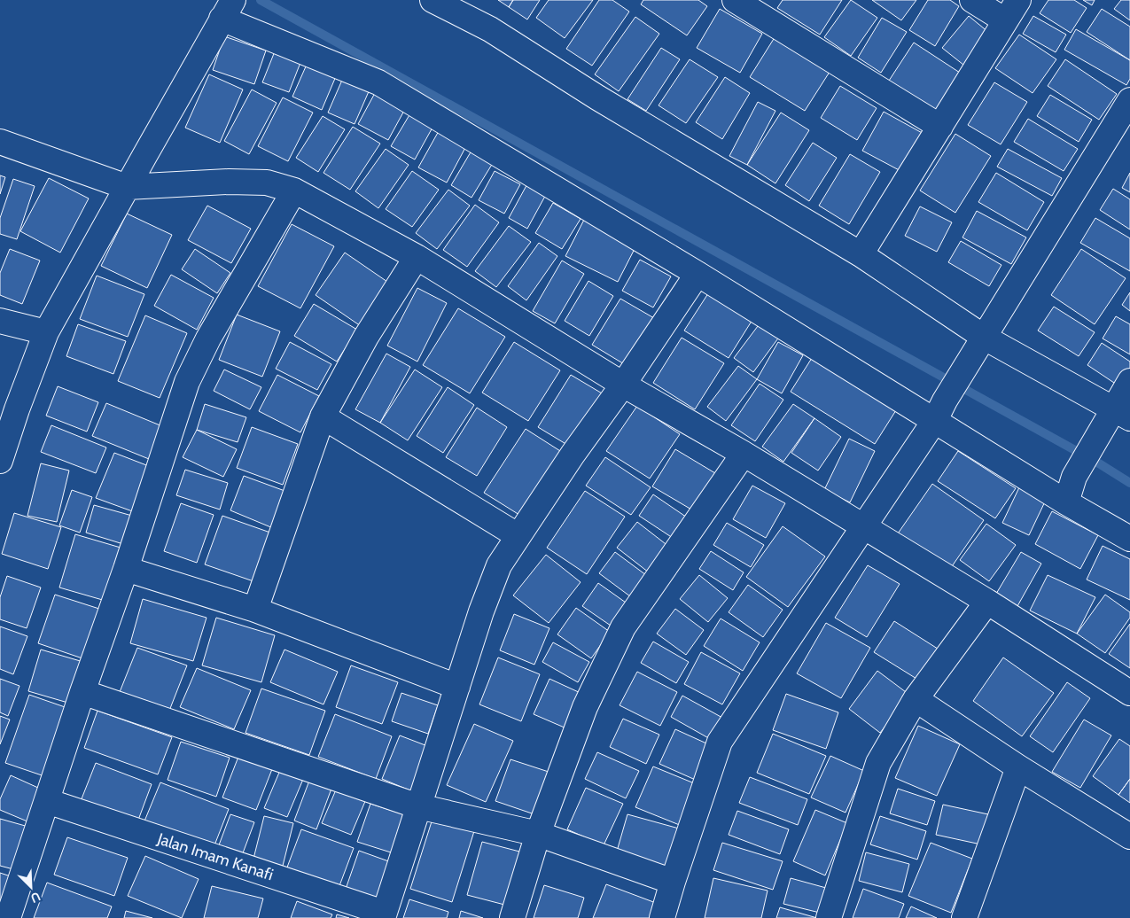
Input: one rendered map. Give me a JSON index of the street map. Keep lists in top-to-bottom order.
{
  "streets": {
    "street": ["Jalan Imam Kanafi"]
  },
  "north": "bottom right"
}
